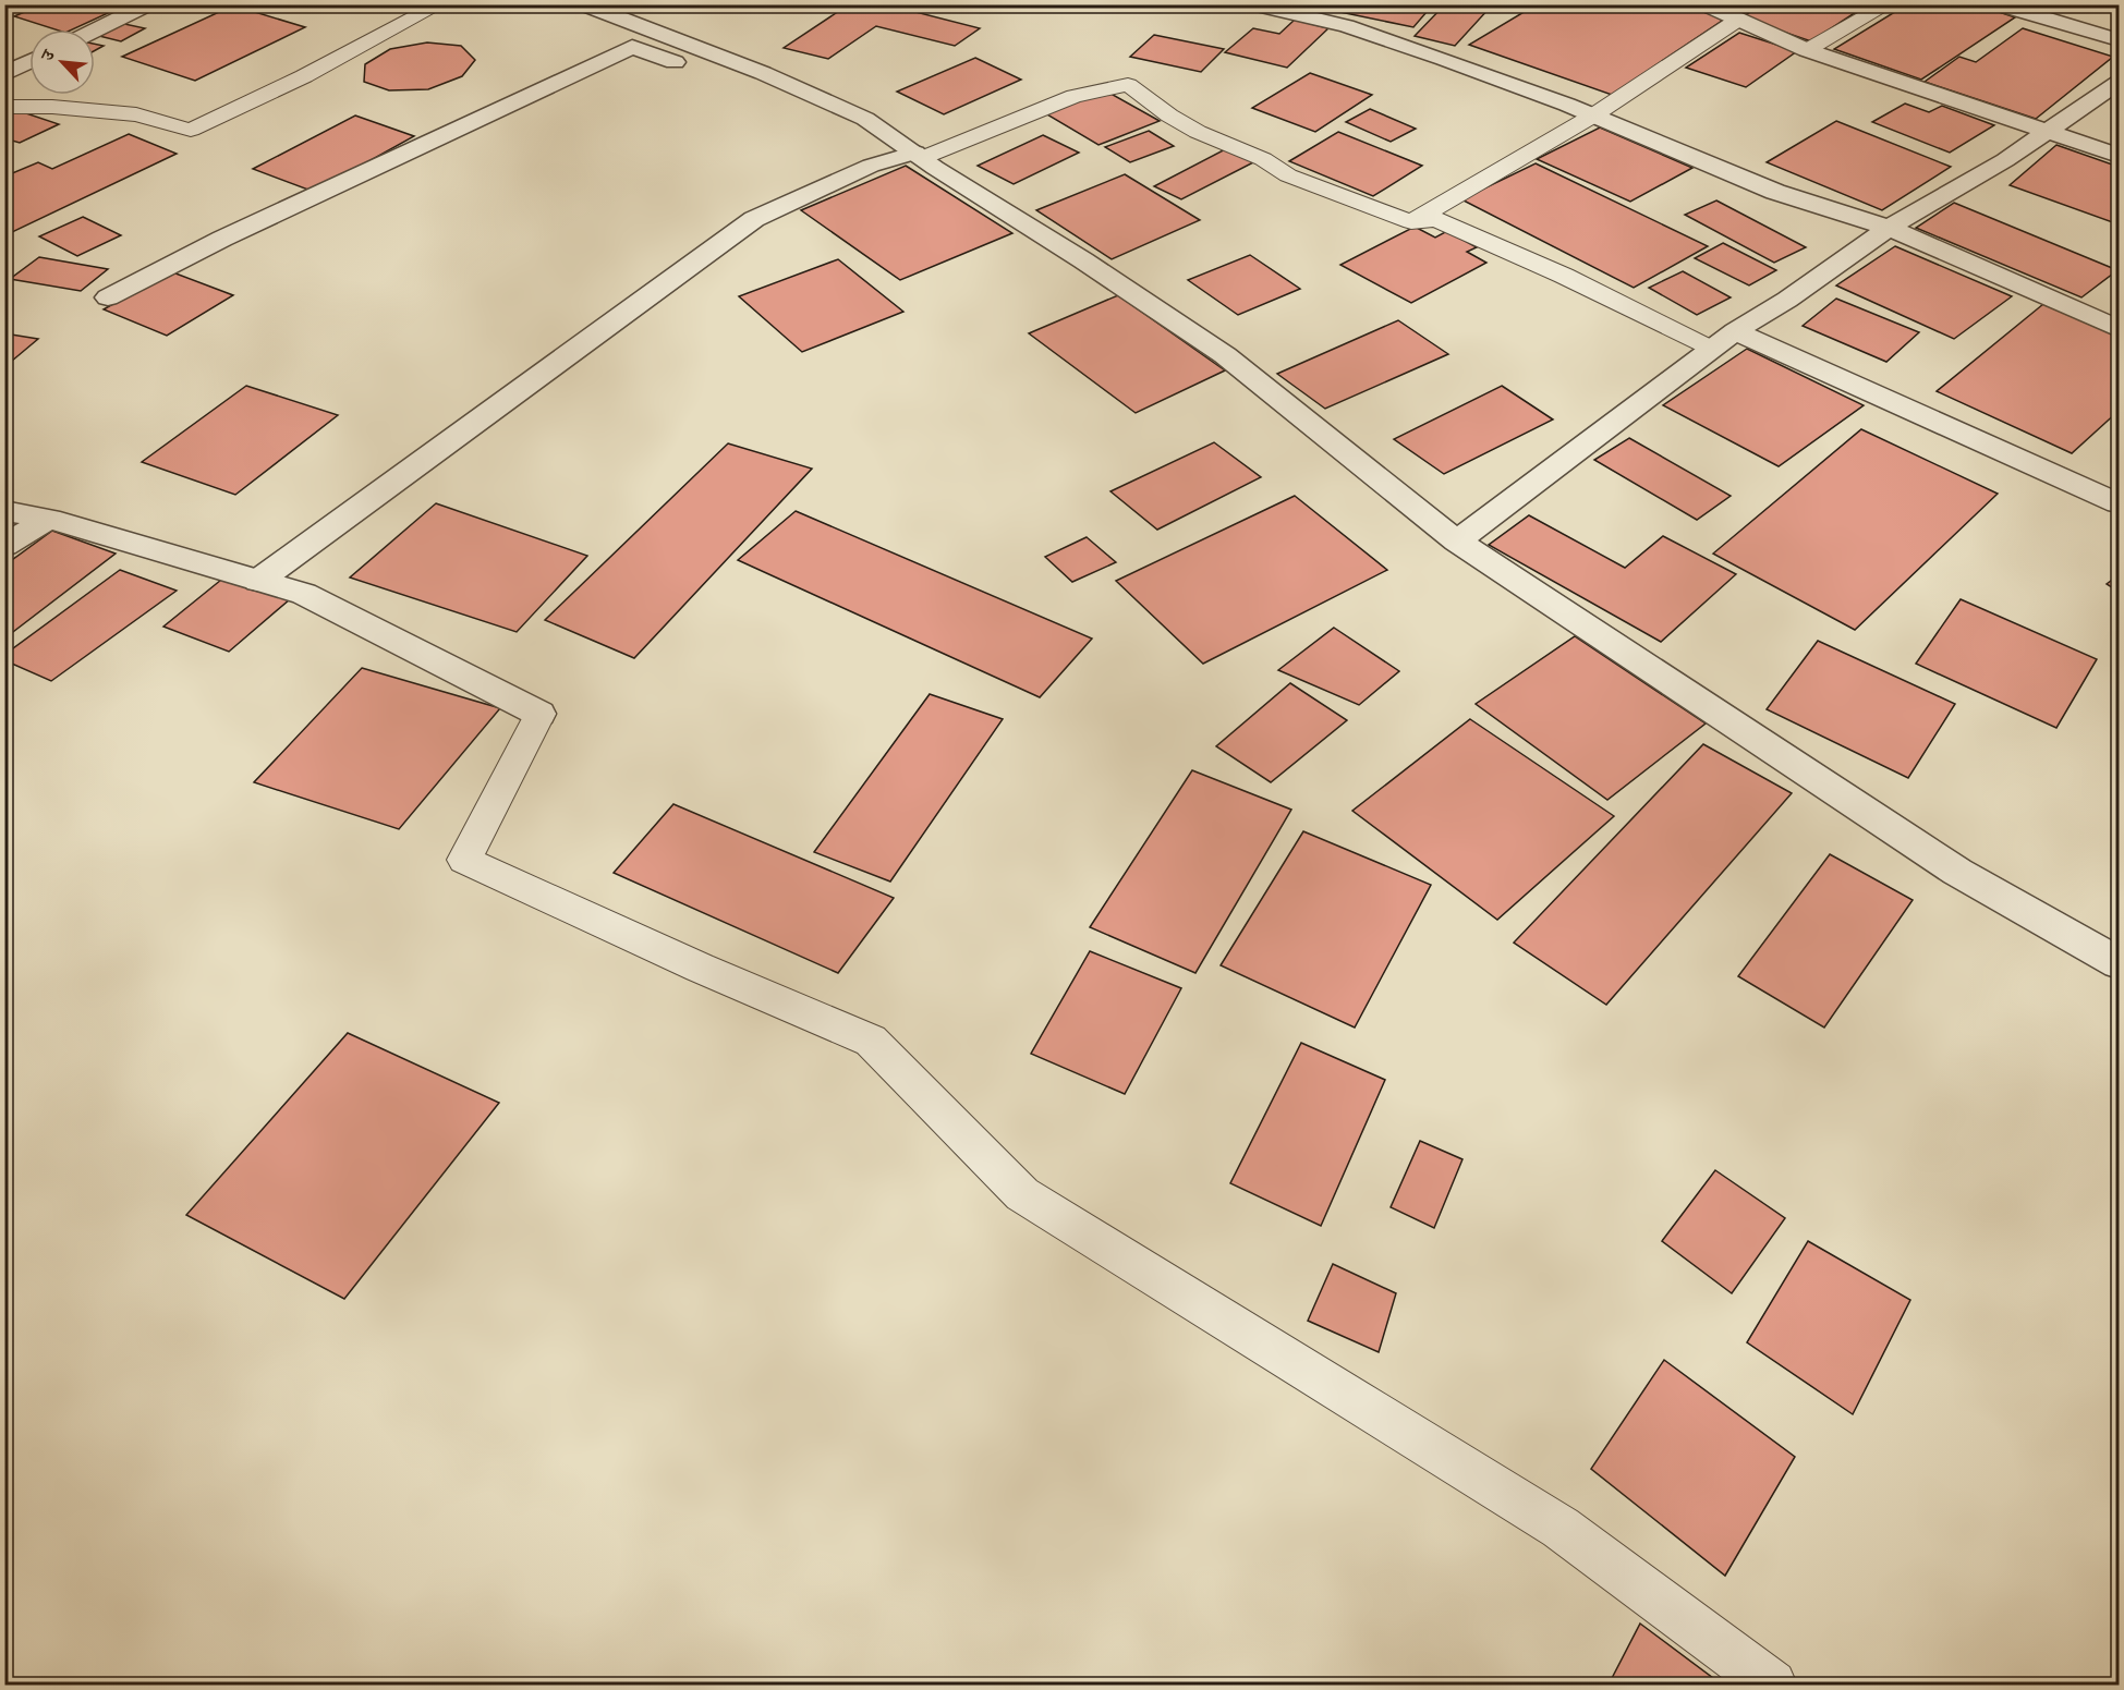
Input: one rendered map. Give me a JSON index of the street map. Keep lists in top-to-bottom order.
{
  "north": "top left"
}
